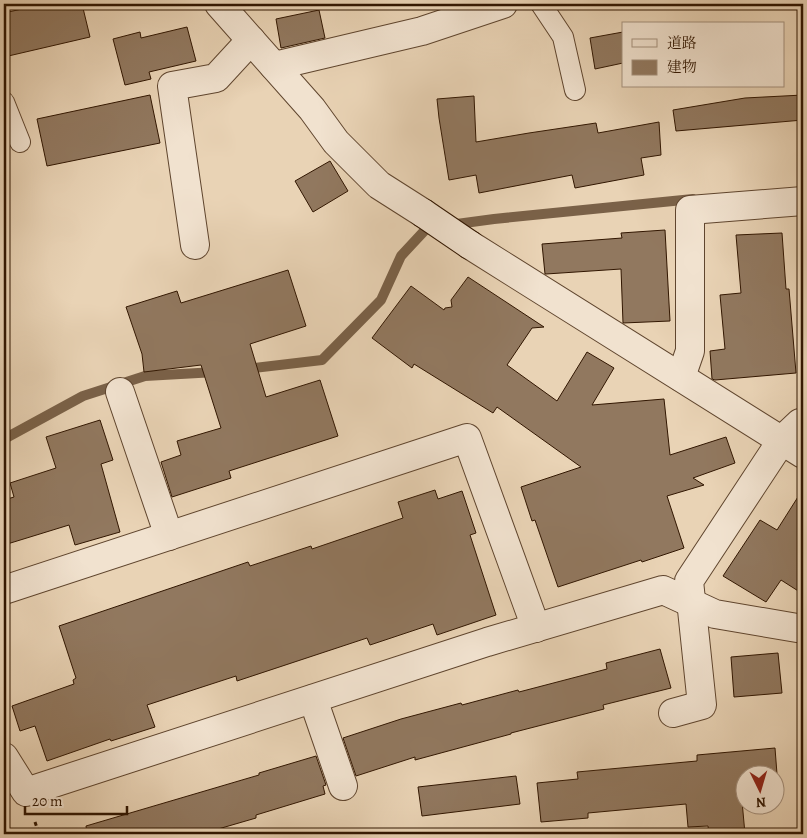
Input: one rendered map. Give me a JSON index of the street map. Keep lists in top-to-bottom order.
{
  "legend": ["道路", "建物"],
  "scale_bar": "20 m",
  "north": "bottom"
}
